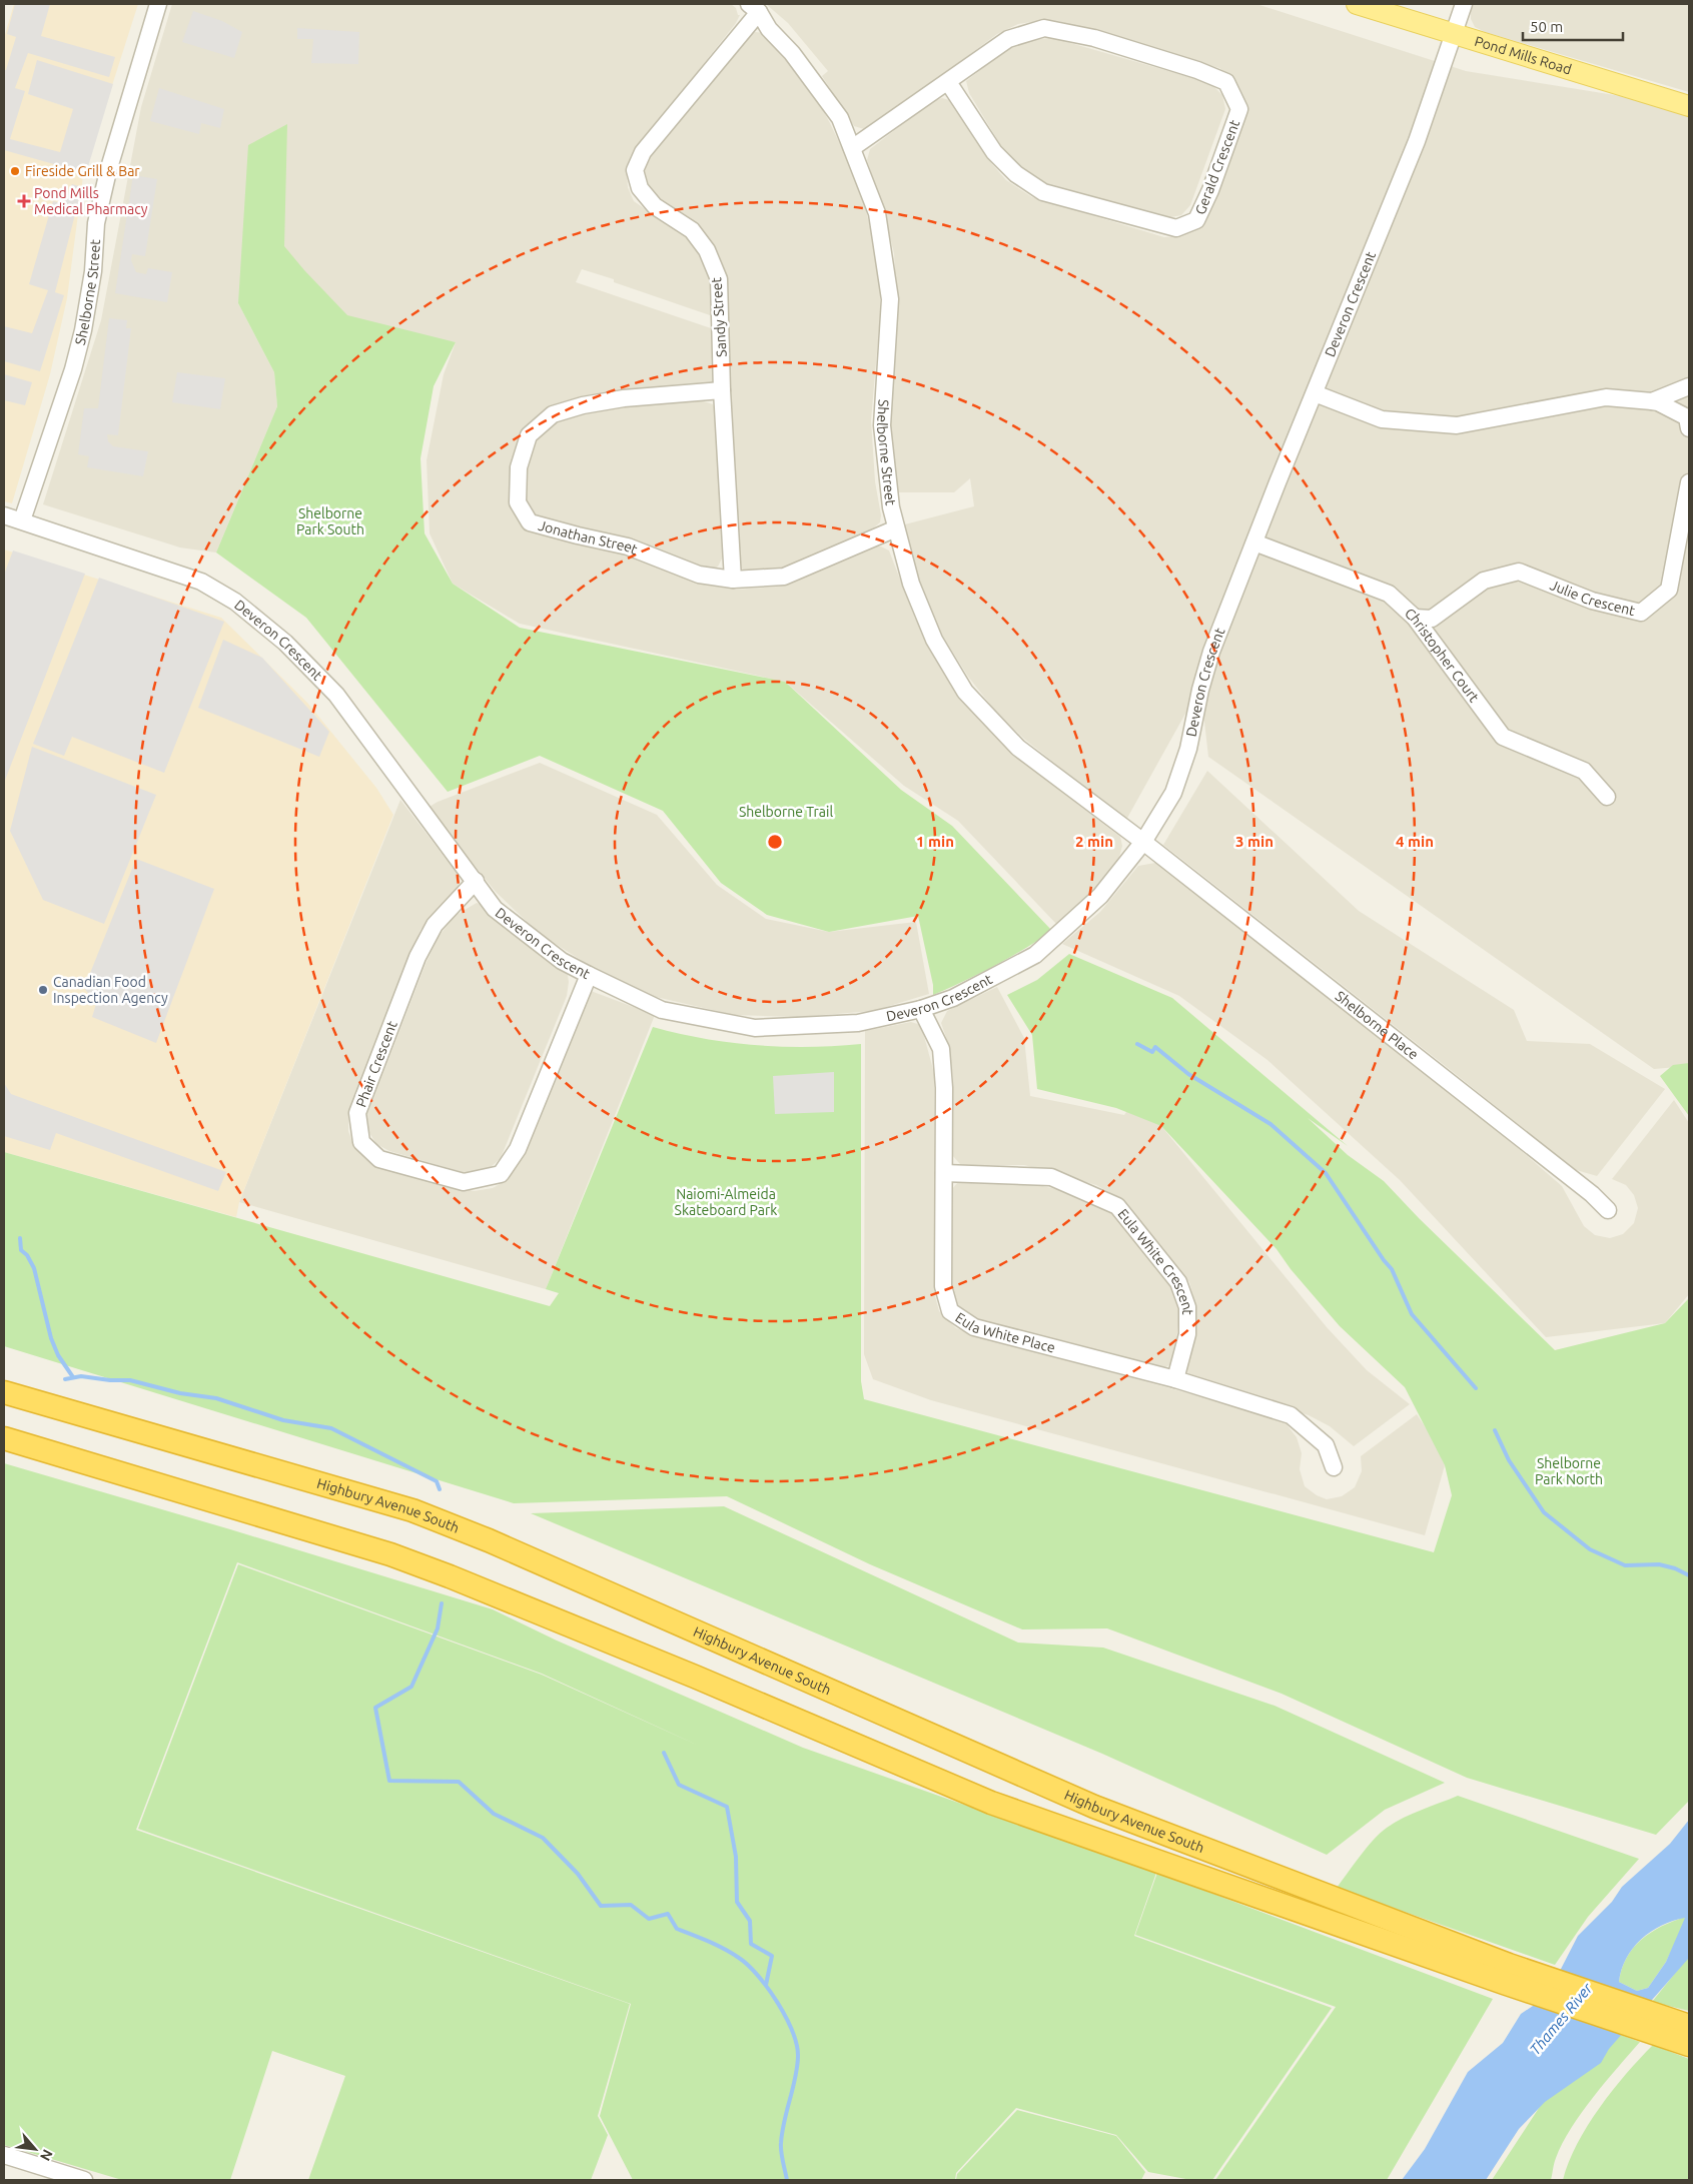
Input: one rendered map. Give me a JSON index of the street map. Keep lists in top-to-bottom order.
{
  "streets": {
    "highway": ["Highbury Avenue South"],
    "main road": ["Pond Mills Road"],
    "street": [
      "Gerald Crescent",
      "Shelborne Street",
      "Deveron Crescent",
      "Sandy Street",
      "Jonathan Street",
      "Julie Crescent",
      "Christopher Court",
      "Shelborne Place",
      "Phair Crescent",
      "Eula White Crescent",
      "Eula White Place"
    ]
  },
  "crossings": [
    ["Pond Mills Road", "Deveron Crescent"],
    ["Gerald Crescent", "Shelborne Street"],
    ["Shelborne Street", "Deveron Crescent"],
    ["Shelborne Street", "Sandy Street"],
    ["Shelborne Street", "Jonathan Street"],
    ["Shelborne Street", "Shelborne Place"],
    ["Deveron Crescent", "Christopher Court"],
    ["Deveron Crescent", "Shelborne Place"],
    ["Deveron Crescent", "Phair Crescent"],
    ["Deveron Crescent", "Eula White Place"],
    ["Sandy Street", "Jonathan Street"],
    ["Julie Crescent", "Christopher Court"],
    ["Eula White Crescent", "Eula White Place"]
  ],
  "water": ["Thames River"],
  "parks": [
    "Shelborne Park South",
    "Shelborne Trail",
    "Naiomi-Almeida Skateboard Park",
    "Shelborne Park North"
  ],
  "places": {
    "other": ["Fireside Grill & Bar", "Canadian Food Inspection Agency"],
    "health": ["Pond Mills Medical Pharmacy"]
  },
  "scale_bar": "50 m",
  "north": "bottom right",
  "rings": [
    "1 min",
    "2 min",
    "3 min",
    "4 min"
  ]
}
